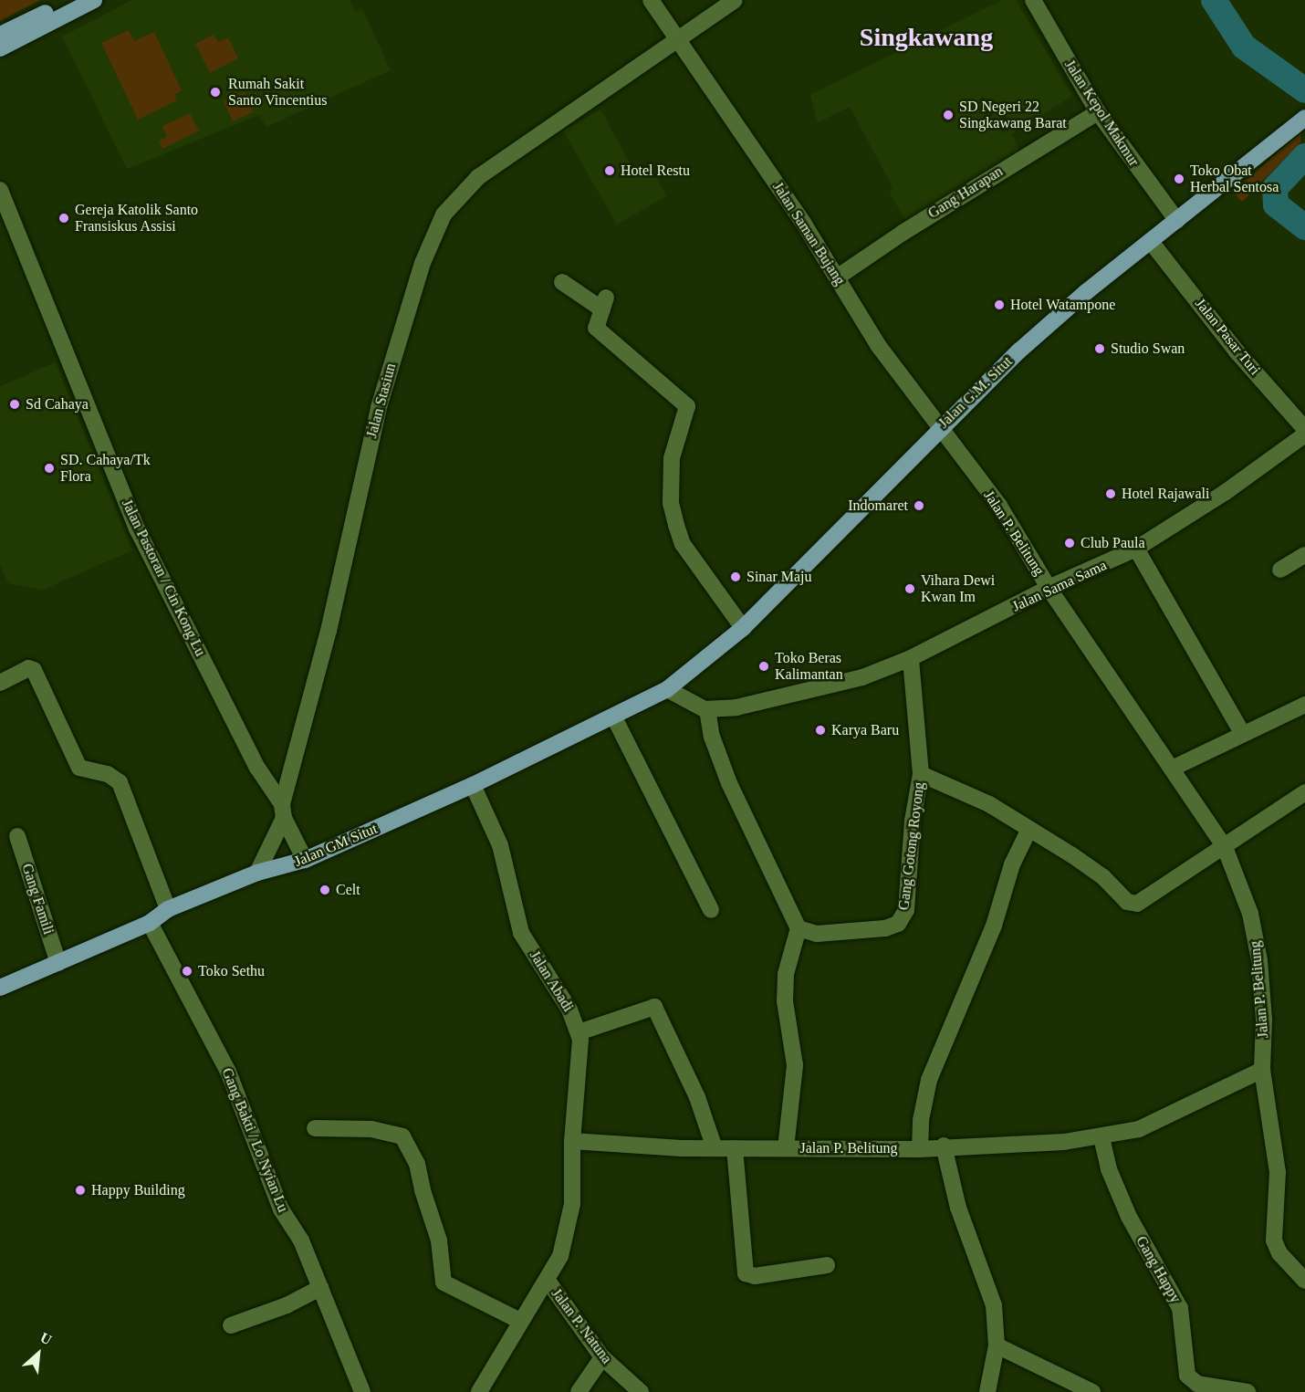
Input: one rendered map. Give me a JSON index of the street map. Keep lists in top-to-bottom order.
{
  "streets": {
    "main road": ["Jalan G.M. Situt", "Jalan GM Situt"],
    "street": [
      "Jalan Kepol Makmur",
      "Gang Harapan",
      "Jalan Saman Bujang",
      "Jalan Pasar Turi",
      "Jalan Stasiun",
      "Jalan P. Belitung",
      "Jalan Pastoran / Cin Kong Lu",
      "Jalan Sama Sama",
      "Gang Gotong Royong",
      "Gang Famili",
      "Jalan Abadi",
      "Gang Bakti / Lo Nyian Lu",
      "Gang Happy",
      "Jalan P. Natuna"
    ]
  },
  "crossings": [
    ["Jalan Kepol Makmur", "Gang Harapan"],
    ["Jalan Kepol Makmur", "Jalan G.M. Situt"],
    ["Gang Harapan", "Jalan Saman Bujang"],
    ["Jalan Saman Bujang", "Jalan G.M. Situt"],
    ["Jalan Saman Bujang", "Jalan Stasiun"],
    ["Jalan Saman Bujang", "Jalan P. Belitung"],
    ["Jalan Pasar Turi", "Jalan G.M. Situt"],
    ["Jalan G.M. Situt", "Jalan P. Belitung"],
    ["Jalan G.M. Situt", "Jalan Sama Sama"],
    ["Jalan G.M. Situt", "Jalan GM Situt"],
    ["Jalan Stasiun", "Jalan Pastoran / Cin Kong Lu"],
    ["Jalan Stasiun", "Jalan GM Situt"],
    ["Jalan P. Belitung", "Jalan Sama Sama"],
    ["Jalan P. Belitung", "Jalan Abadi"],
    ["Jalan P. Belitung", "Gang Happy"],
    ["Jalan Pastoran / Cin Kong Lu", "Jalan GM Situt"],
    ["Jalan Sama Sama", "Jalan GM Situt"],
    ["Jalan Sama Sama", "Gang Gotong Royong"],
    ["Jalan GM Situt", "Gang Famili"],
    ["Jalan GM Situt", "Jalan Abadi"],
    ["Jalan GM Situt", "Gang Bakti / Lo Nyian Lu"],
    ["Jalan Abadi", "Jalan P. Natuna"]
  ],
  "districts": ["Singkawang"],
  "places": [
    "Rumah Sakit Santo Vincentius",
    "SD Negeri 22 Singkawang Barat",
    "Hotel Restu",
    "Toko Obat Herbal Sentosa",
    "Gereja Katolik Santo Fransiskus Assisi",
    "Hotel Watampone",
    "Studio Swan",
    "Sd Cahaya",
    "SD. Cahaya/Tk Flora",
    "Hotel Rajawali",
    "Indomaret",
    "Club Paula",
    "Sinar Maju",
    "Vihara Dewi Kwan Im",
    "Toko Beras Kalimantan",
    "Karya Baru",
    "Celt",
    "Toko Sethu",
    "Happy Building"
  ],
  "north": "top right"
}
